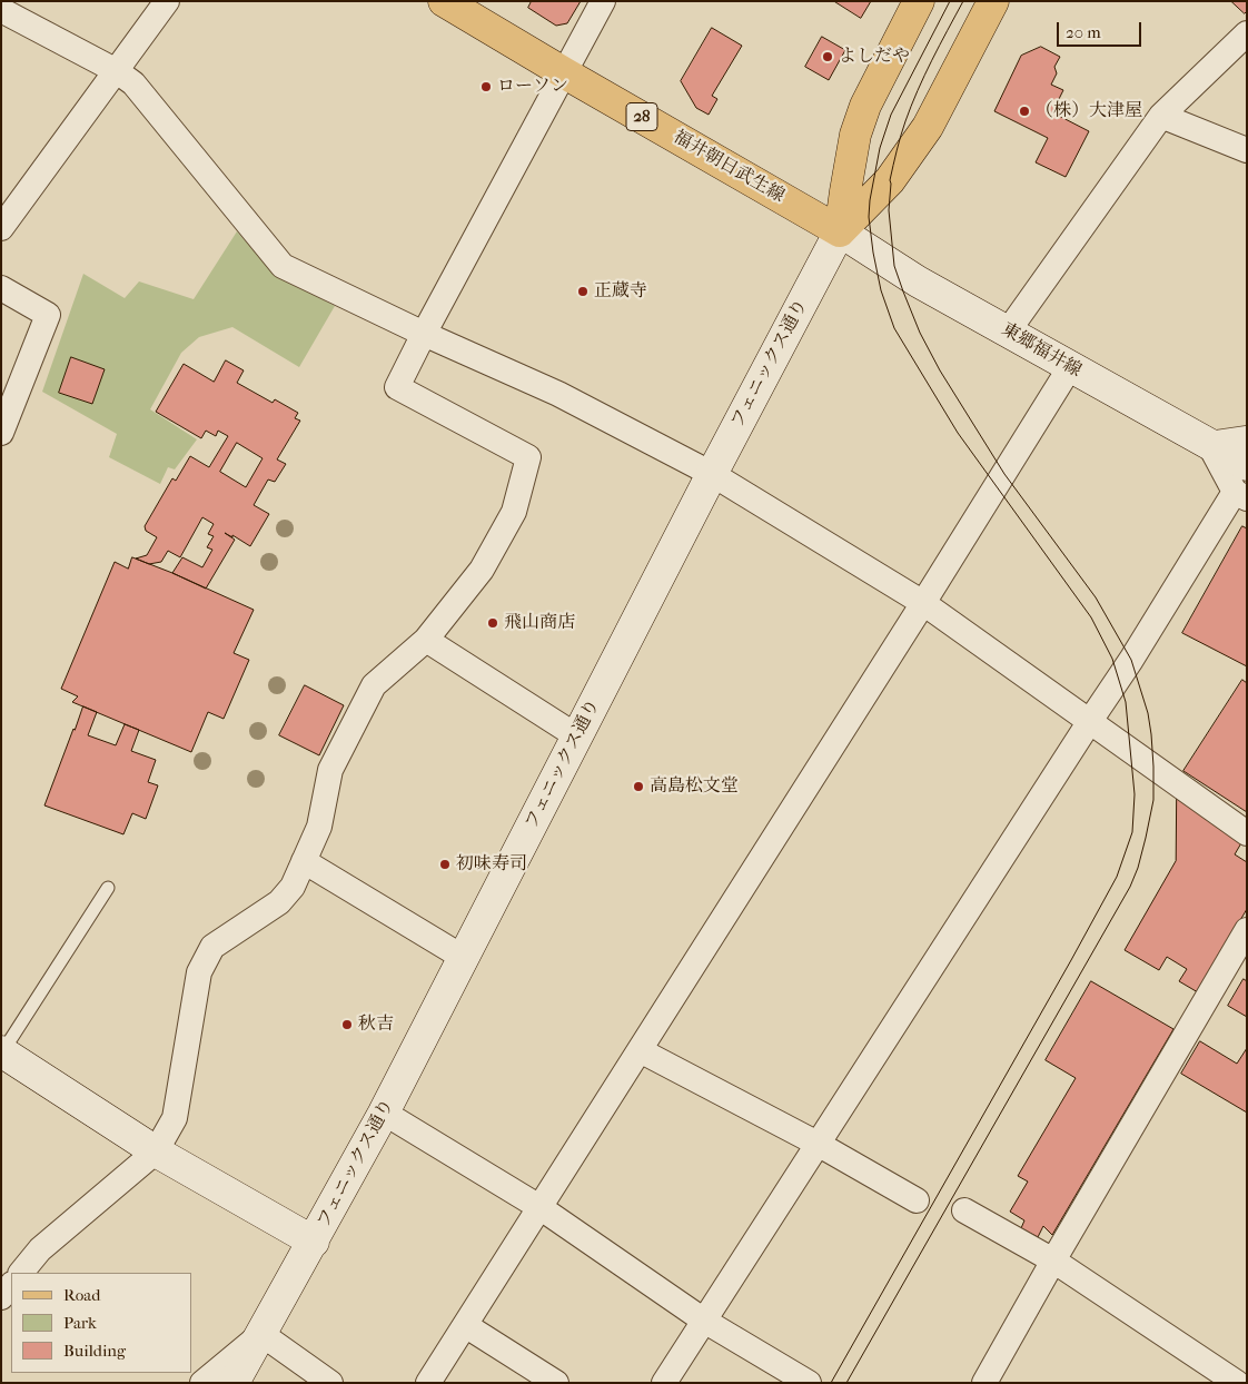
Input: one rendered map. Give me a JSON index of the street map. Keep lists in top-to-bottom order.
{
  "streets": {
    "main road": [
      "28",
      "福井朝日武生線",
      "東郷福井線",
      "フェニックス通り"
    ]
  },
  "crossings": [
    ["福井朝日武生線", "東郷福井線"],
    ["福井朝日武生線", "フェニックス通り"],
    ["東郷福井線", "フェニックス通り"]
  ],
  "places": [
    "よしだや",
    "ローソン",
    "（株）大津屋",
    "正蔵寺",
    "飛山商店",
    "高島松文堂",
    "初味寿司",
    "秋吉"
  ],
  "legend": ["Road", "Park", "Building"],
  "scale_bar": "20 m"
}
